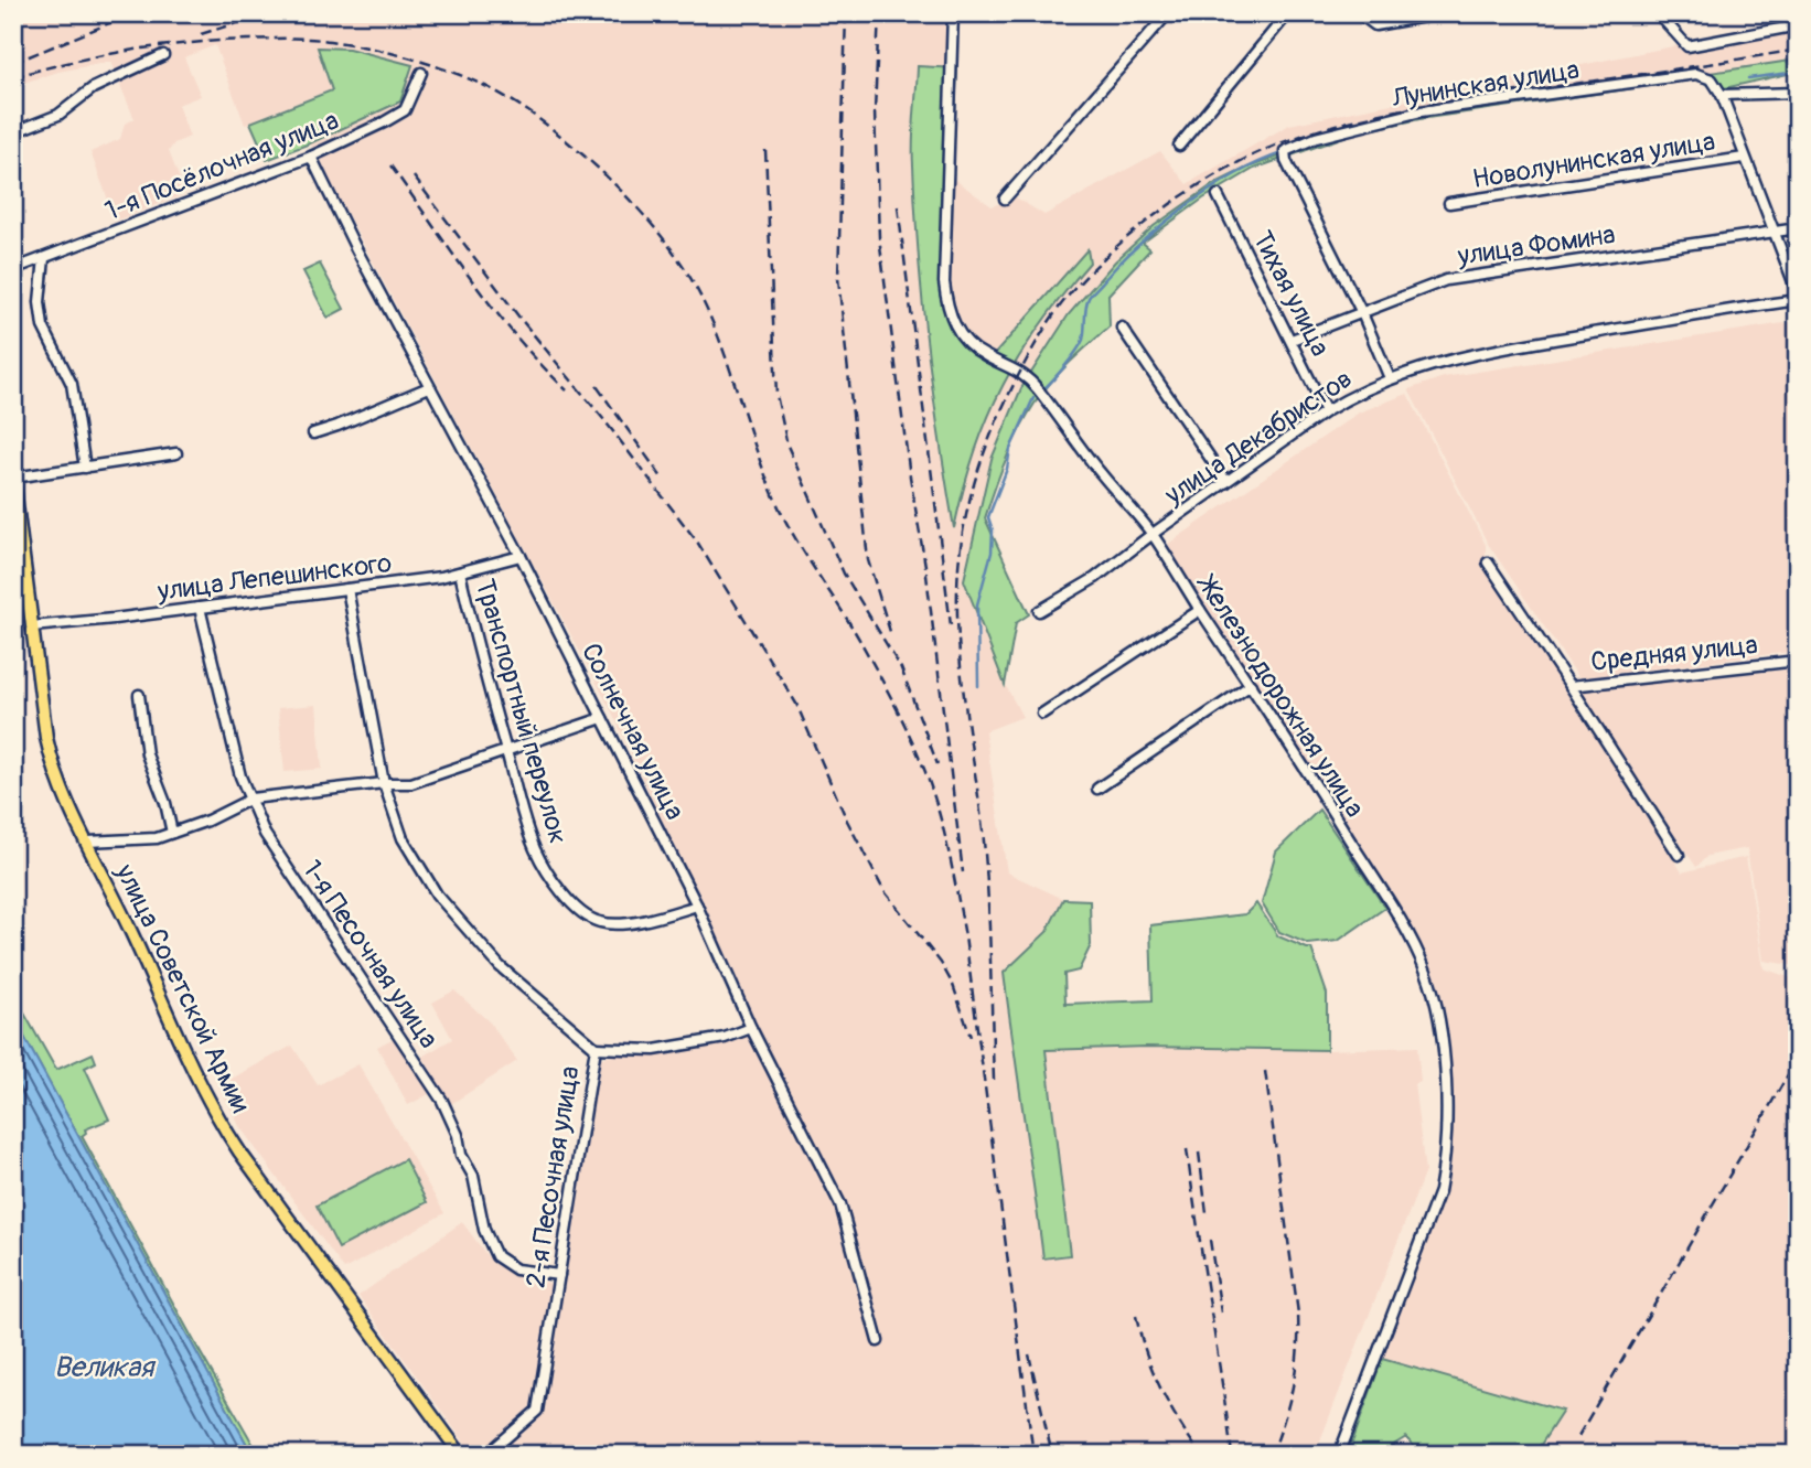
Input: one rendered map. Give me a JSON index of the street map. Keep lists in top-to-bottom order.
{
  "streets": {
    "main road": ["улица Советской Армии"],
    "street": [
      "Лунинская улица",
      "Новолунинская улица",
      "1-я Посёлочная улица",
      "улица Фомина",
      "Тихая улица",
      "улица Декабристов",
      "улица Лепешинского",
      "Средняя улица",
      "Железнодорожная улица",
      "Транспортный переулок",
      "Солнечная улица",
      "1-я Песочная улица",
      "2-я Песочная улица"
    ]
  },
  "crossings": [
    ["Лунинская улица", "улица Фомина"],
    ["1-я Посёлочная улица", "Солнечная улица"],
    ["улица Фомина", "Тихая улица"],
    ["Тихая улица", "улица Декабристов"],
    ["улица Декабристов", "Железнодорожная улица"],
    ["улица Лепешинского", "Транспортный переулок"],
    ["улица Лепешинского", "Солнечная улица"],
    ["улица Лепешинского", "1-я Песочная улица"],
    ["улица Лепешинского", "улица Советской Армии"],
    ["улица Лепешинского", "2-я Песочная улица"],
    ["Транспортный переулок", "Солнечная улица"],
    ["1-я Песочная улица", "2-я Песочная улица"]
  ],
  "water": ["Великая"]
}
